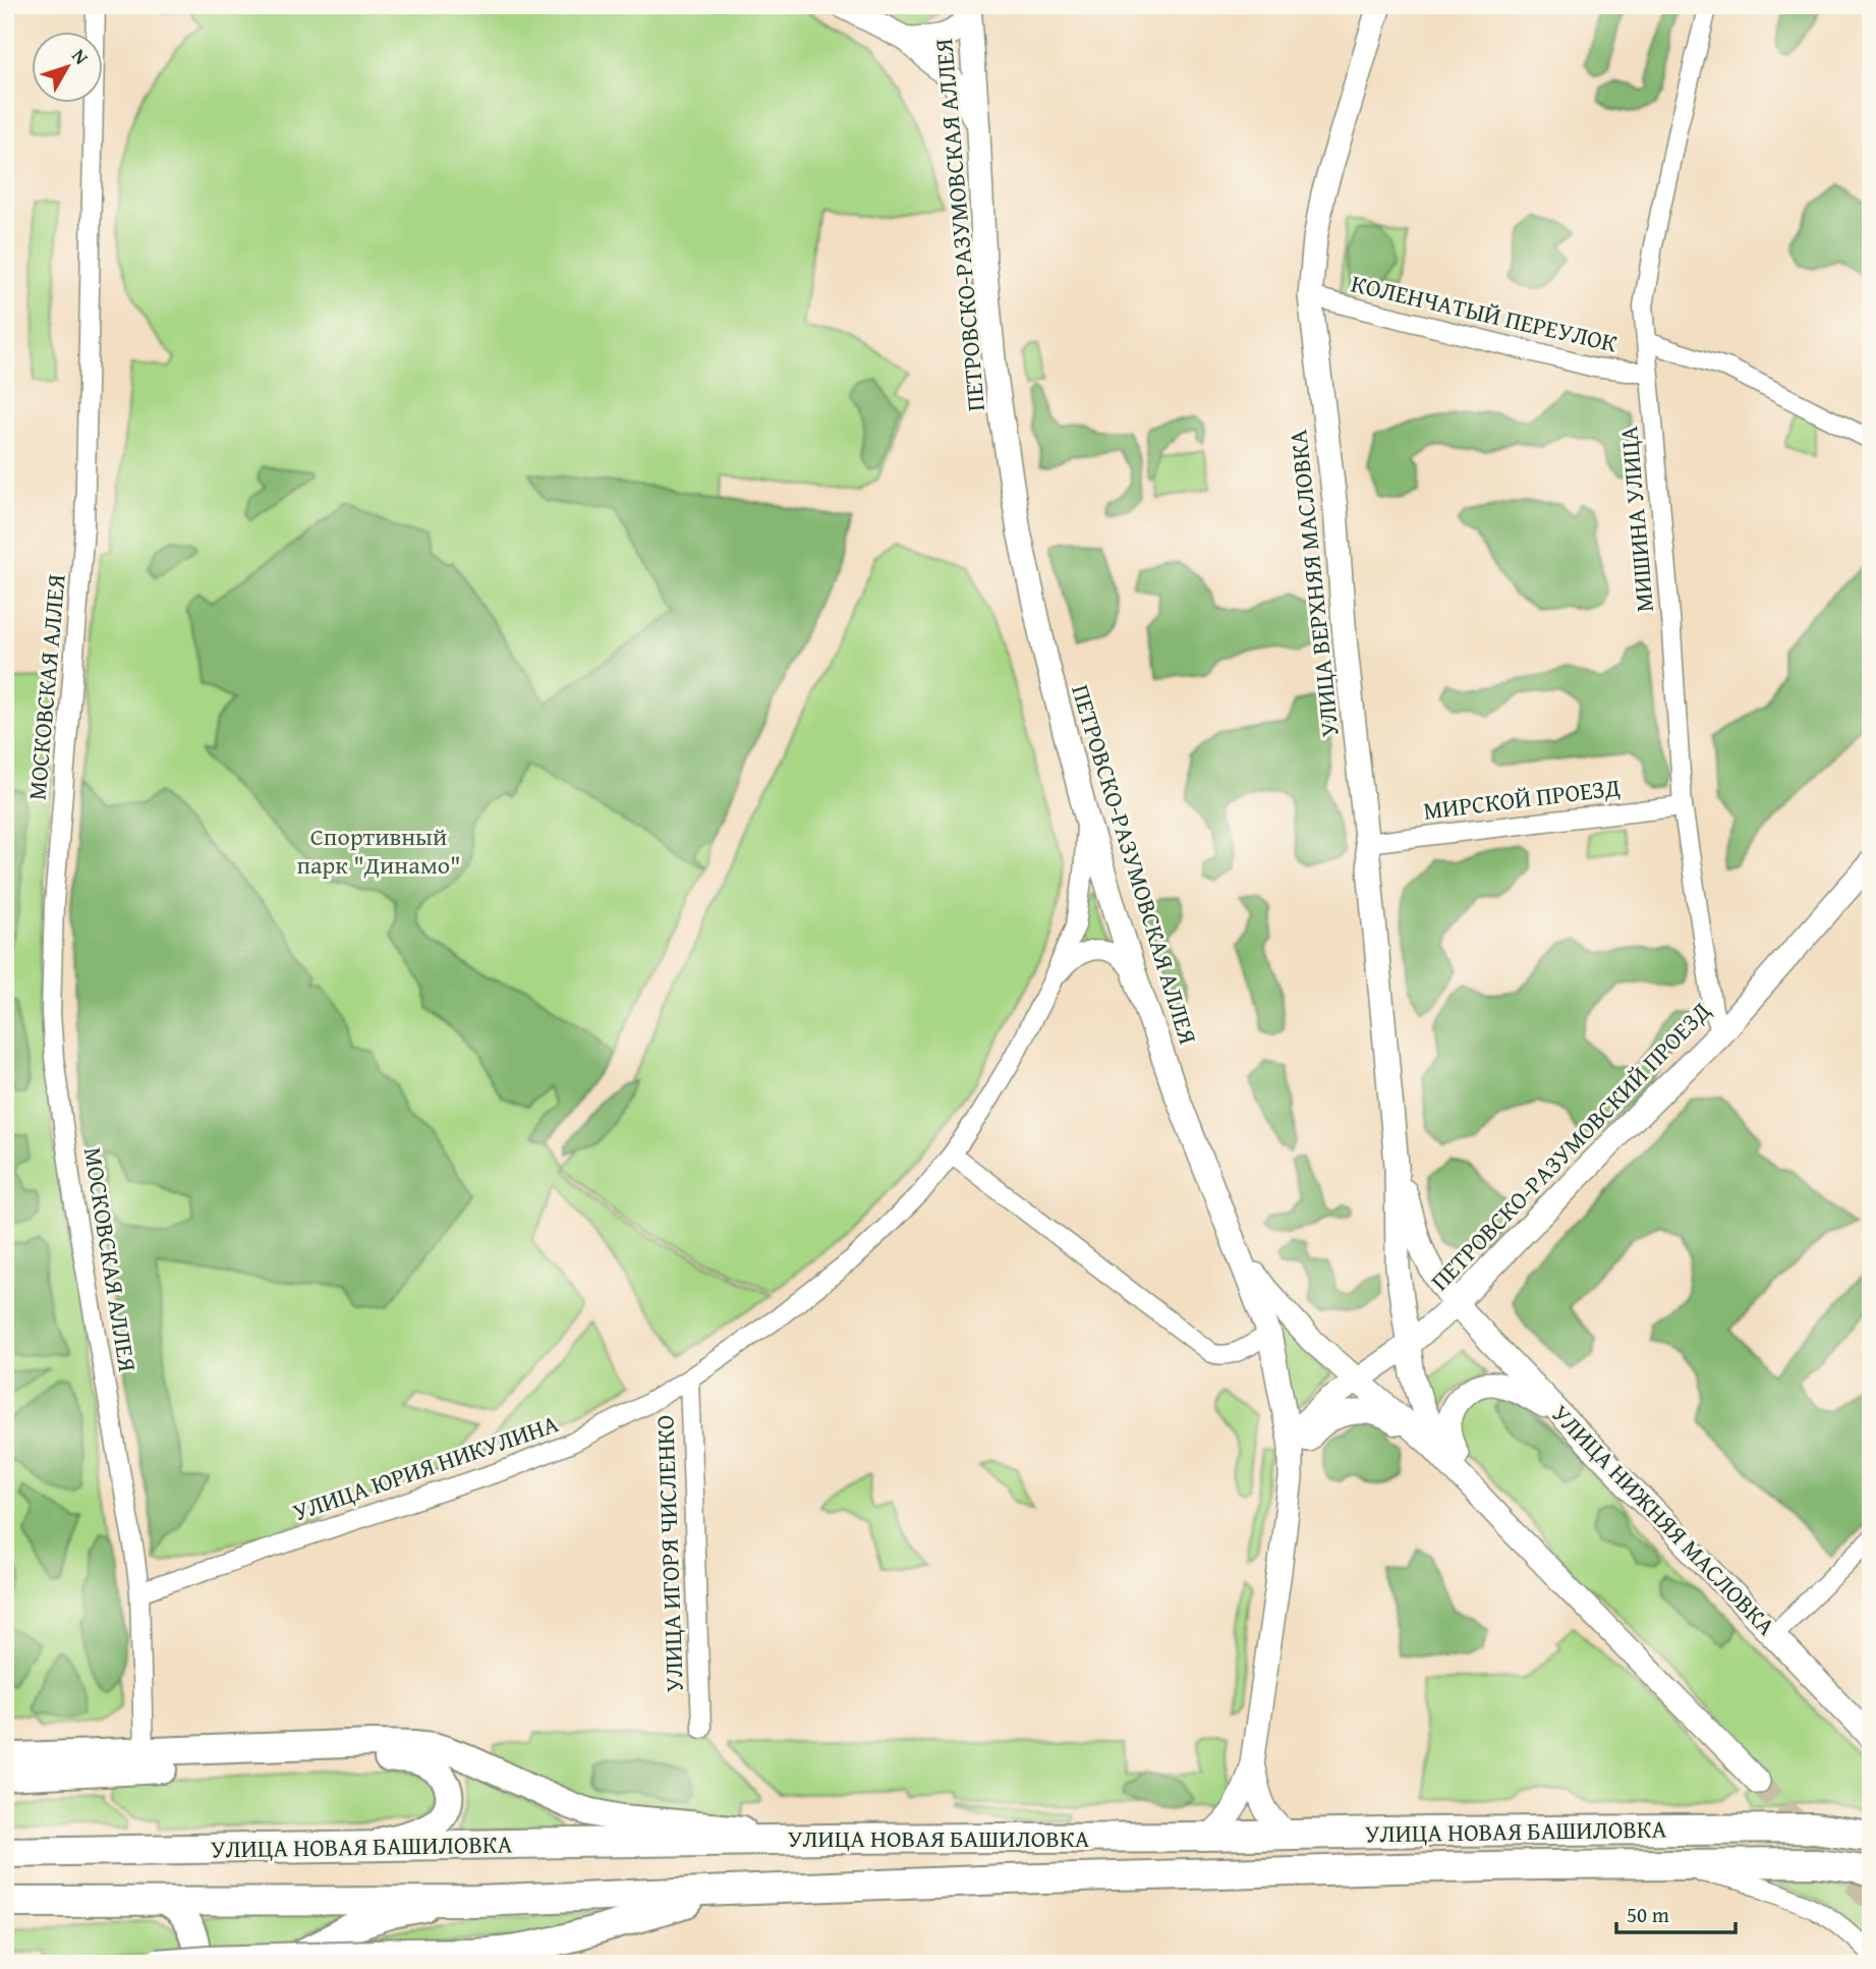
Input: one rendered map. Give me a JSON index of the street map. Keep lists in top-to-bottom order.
{
  "streets": {
    "main road": ["УЛИЦА НОВАЯ БАШИЛОВКА"],
    "street": [
      "ПЕТРОВСКО-РАЗУМОВСКАЯ АЛЛЕЯ",
      "КОЛЕНЧАТЫЙ ПЕРЕУЛОК",
      "МИШИНА УЛИЦА",
      "УЛИЦА ВЕРХНЯЯ МАСЛОВКА",
      "МОСКОВСКАЯ АЛЛЕЯ",
      "МИРСКОЙ ПРОЕЗД",
      "ПЕТРОВСКО-РАЗУМОВСКИЙ ПРОЕЗД",
      "УЛИЦА ЮРИЯ НИКУЛИНА",
      "УЛИЦА НИЖНЯЯ МАСЛОВКА",
      "УЛИЦА ИГОРЯ ЧИСЛЕНКО"
    ]
  },
  "crossings": [
    ["ПЕТРОВСКО-РАЗУМОВСКАЯ АЛЛЕЯ", "ПЕТРОВСКО-РАЗУМОВСКИЙ ПРОЕЗД"],
    ["ПЕТРОВСКО-РАЗУМОВСКАЯ АЛЛЕЯ", "УЛИЦА ЮРИЯ НИКУЛИНА"],
    ["ПЕТРОВСКО-РАЗУМОВСКАЯ АЛЛЕЯ", "УЛИЦА НОВАЯ БАШИЛОВКА"],
    ["КОЛЕНЧАТЫЙ ПЕРЕУЛОК", "МИШИНА УЛИЦА"],
    ["КОЛЕНЧАТЫЙ ПЕРЕУЛОК", "УЛИЦА ВЕРХНЯЯ МАСЛОВКА"],
    ["МИШИНА УЛИЦА", "МИРСКОЙ ПРОЕЗД"],
    ["МИШИНА УЛИЦА", "ПЕТРОВСКО-РАЗУМОВСКИЙ ПРОЕЗД"],
    ["УЛИЦА ВЕРХНЯЯ МАСЛОВКА", "МИРСКОЙ ПРОЕЗД"],
    ["УЛИЦА ВЕРХНЯЯ МАСЛОВКА", "ПЕТРОВСКО-РАЗУМОВСКИЙ ПРОЕЗД"],
    ["УЛИЦА ВЕРХНЯЯ МАСЛОВКА", "УЛИЦА НИЖНЯЯ МАСЛОВКА"],
    ["МОСКОВСКАЯ АЛЛЕЯ", "УЛИЦА ЮРИЯ НИКУЛИНА"],
    ["ПЕТРОВСКО-РАЗУМОВСКИЙ ПРОЕЗД", "УЛИЦА НИЖНЯЯ МАСЛОВКА"],
    ["УЛИЦА ЮРИЯ НИКУЛИНА", "УЛИЦА ИГОРЯ ЧИСЛЕНКО"]
  ],
  "parks": ["Спортивный парк \"Динамо\""],
  "scale_bar": "50 m",
  "north": "top right"
}
